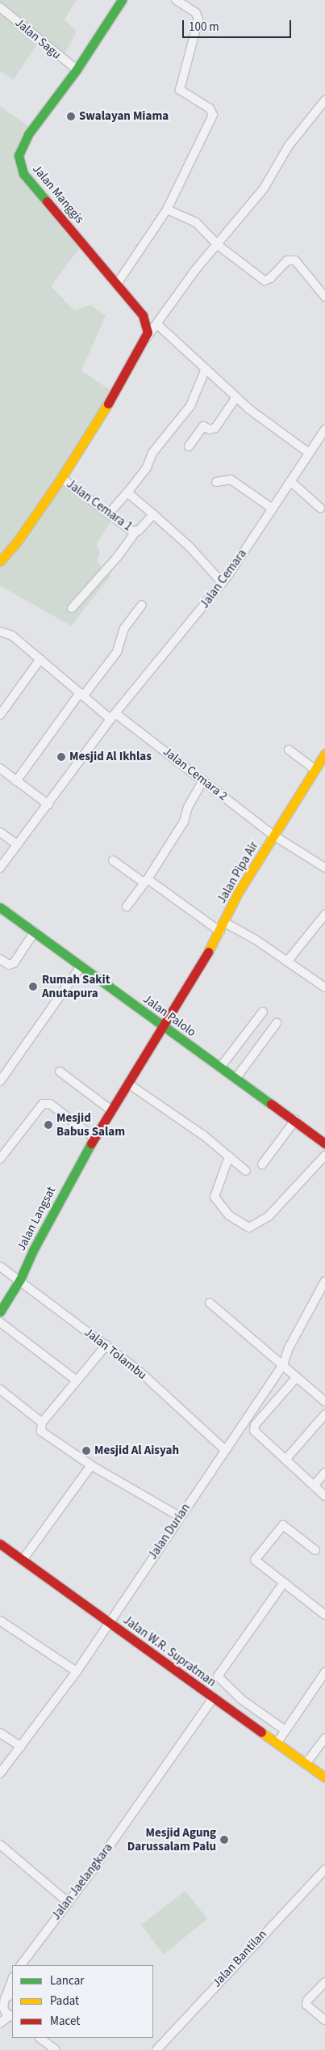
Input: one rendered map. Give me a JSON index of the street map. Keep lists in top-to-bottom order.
{
  "streets": {
    "street": [
      "Jalan Sagu",
      "Jalan Manggis",
      "Jalan Cemara 1",
      "Jalan Cemara",
      "Jalan Cemara 2",
      "Jalan Pipa Air",
      "Jalan Palolo",
      "Jalan Langsat",
      "Jalan Tolambu",
      "Jalan Durian",
      "Jalan W.R. Supratman",
      "Jalan Jaelangkara",
      "Jalan Bantilan"
    ]
  },
  "crossings": [
    ["Jalan Sagu", "Jalan Manggis"],
    ["Jalan Cemara", "Jalan Cemara 2"],
    ["Jalan Cemara 2", "Jalan Pipa Air"],
    ["Jalan Pipa Air", "Jalan Palolo"],
    ["Jalan Pipa Air", "Jalan Langsat"],
    ["Jalan Palolo", "Jalan Langsat"],
    ["Jalan Langsat", "Jalan Tolambu"],
    ["Jalan Tolambu", "Jalan Durian"],
    ["Jalan Durian", "Jalan W.R. Supratman"],
    ["Jalan W.R. Supratman", "Jalan Jaelangkara"]
  ],
  "places": [
    "Swalayan Miama",
    "Mesjid Al Ikhlas",
    "Rumah Sakit Anutapura",
    "Mesjid Babus Salam",
    "Mesjid Al Aisyah",
    "Mesjid Agung Darussalam Palu"
  ],
  "legend": ["Lancar", "Padat", "Macet"],
  "scale_bar": "100 m"
}
